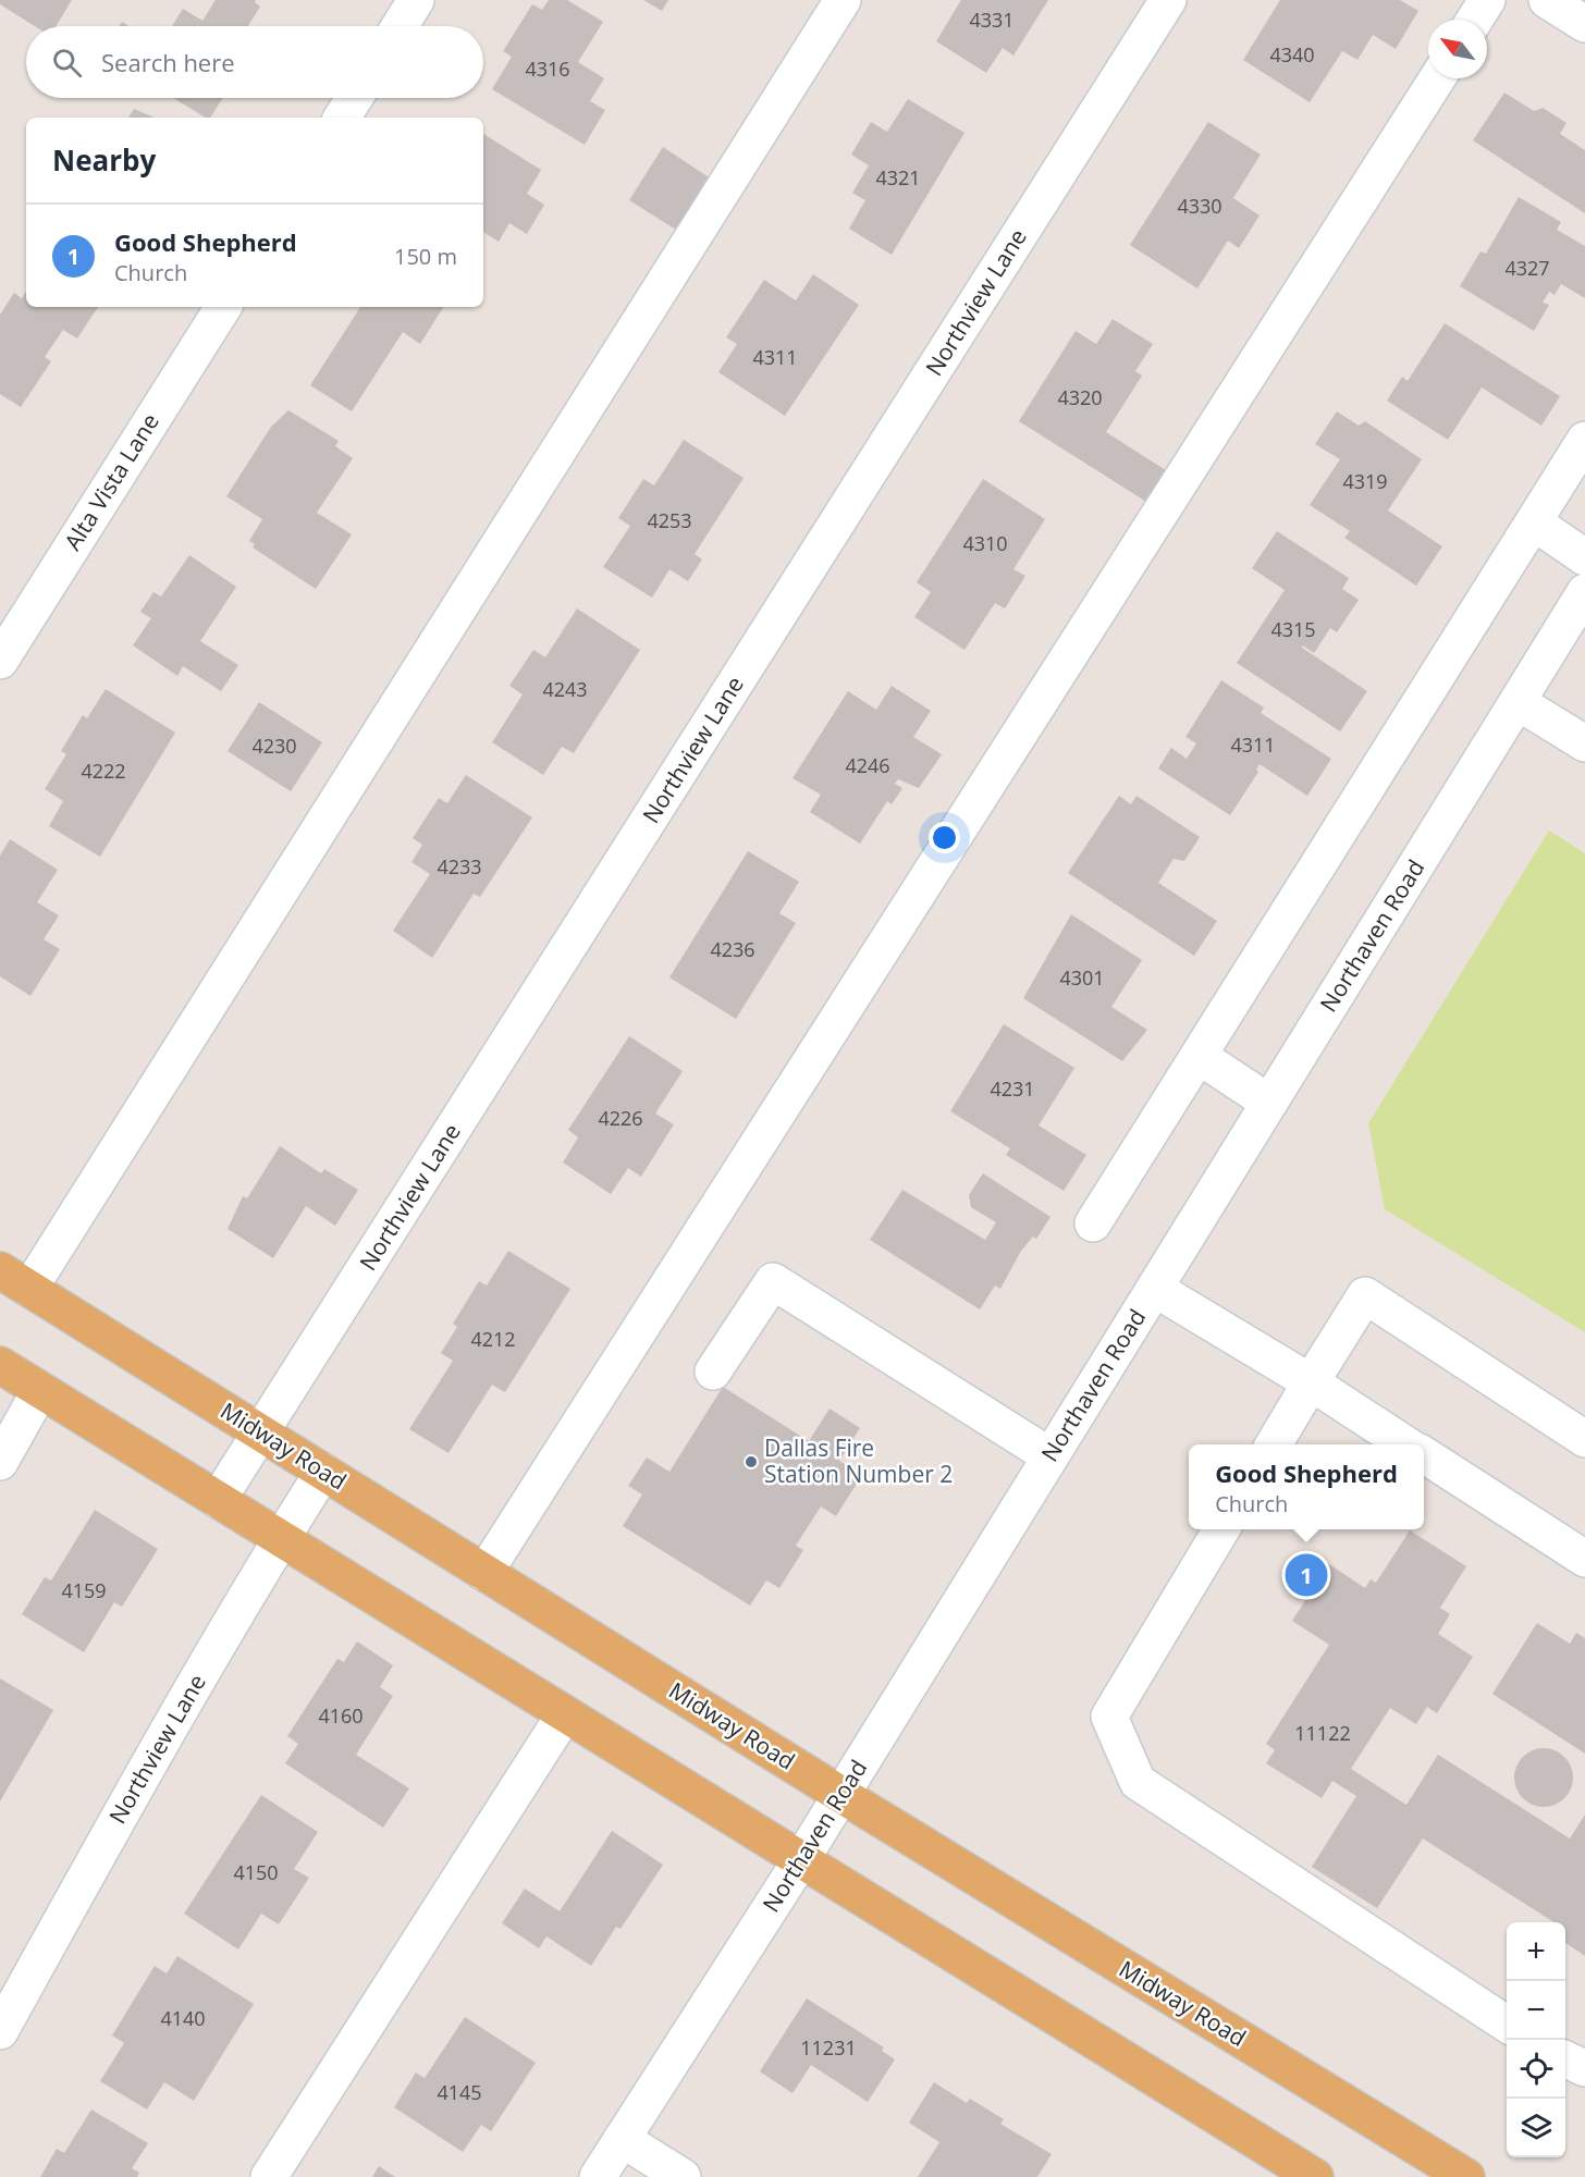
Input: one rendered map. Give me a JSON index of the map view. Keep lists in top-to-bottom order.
{
  "streets": {
    "main road": ["Midway Road"],
    "street": ["Northview Lane", "Alta Vista Lane", "Northaven Road"]
  },
  "crossings": [
    ["Northview Lane", "Midway Road"],
    ["Northaven Road", "Midway Road"]
  ],
  "places": ["Dallas Fire Station Number 2"],
  "house_numbers": [
    "4331",
    "4340",
    "4316",
    "4321",
    "4330",
    "4327",
    "4311",
    "4320",
    "4319",
    "4253",
    "4310",
    "4315",
    "4243",
    "4311",
    "4230",
    "4246",
    "4222",
    "4233",
    "4236",
    "4301",
    "4231",
    "4226",
    "4212",
    "4159",
    "4160",
    "11122",
    "4150",
    "4140",
    "11231",
    "4145"
  ],
  "north": "top left",
  "page": {
    "search": "Search here",
    "heading": "Nearby",
    "list": [
      {
        "mark": "1",
        "name": "Good Shepherd",
        "note": "Church",
        "value": "150 m"
      }
    ],
    "popup": ["Good Shepherd", "Church"],
    "pins": "1",
    "map_buttons": ["+", "−"]
  }
}
